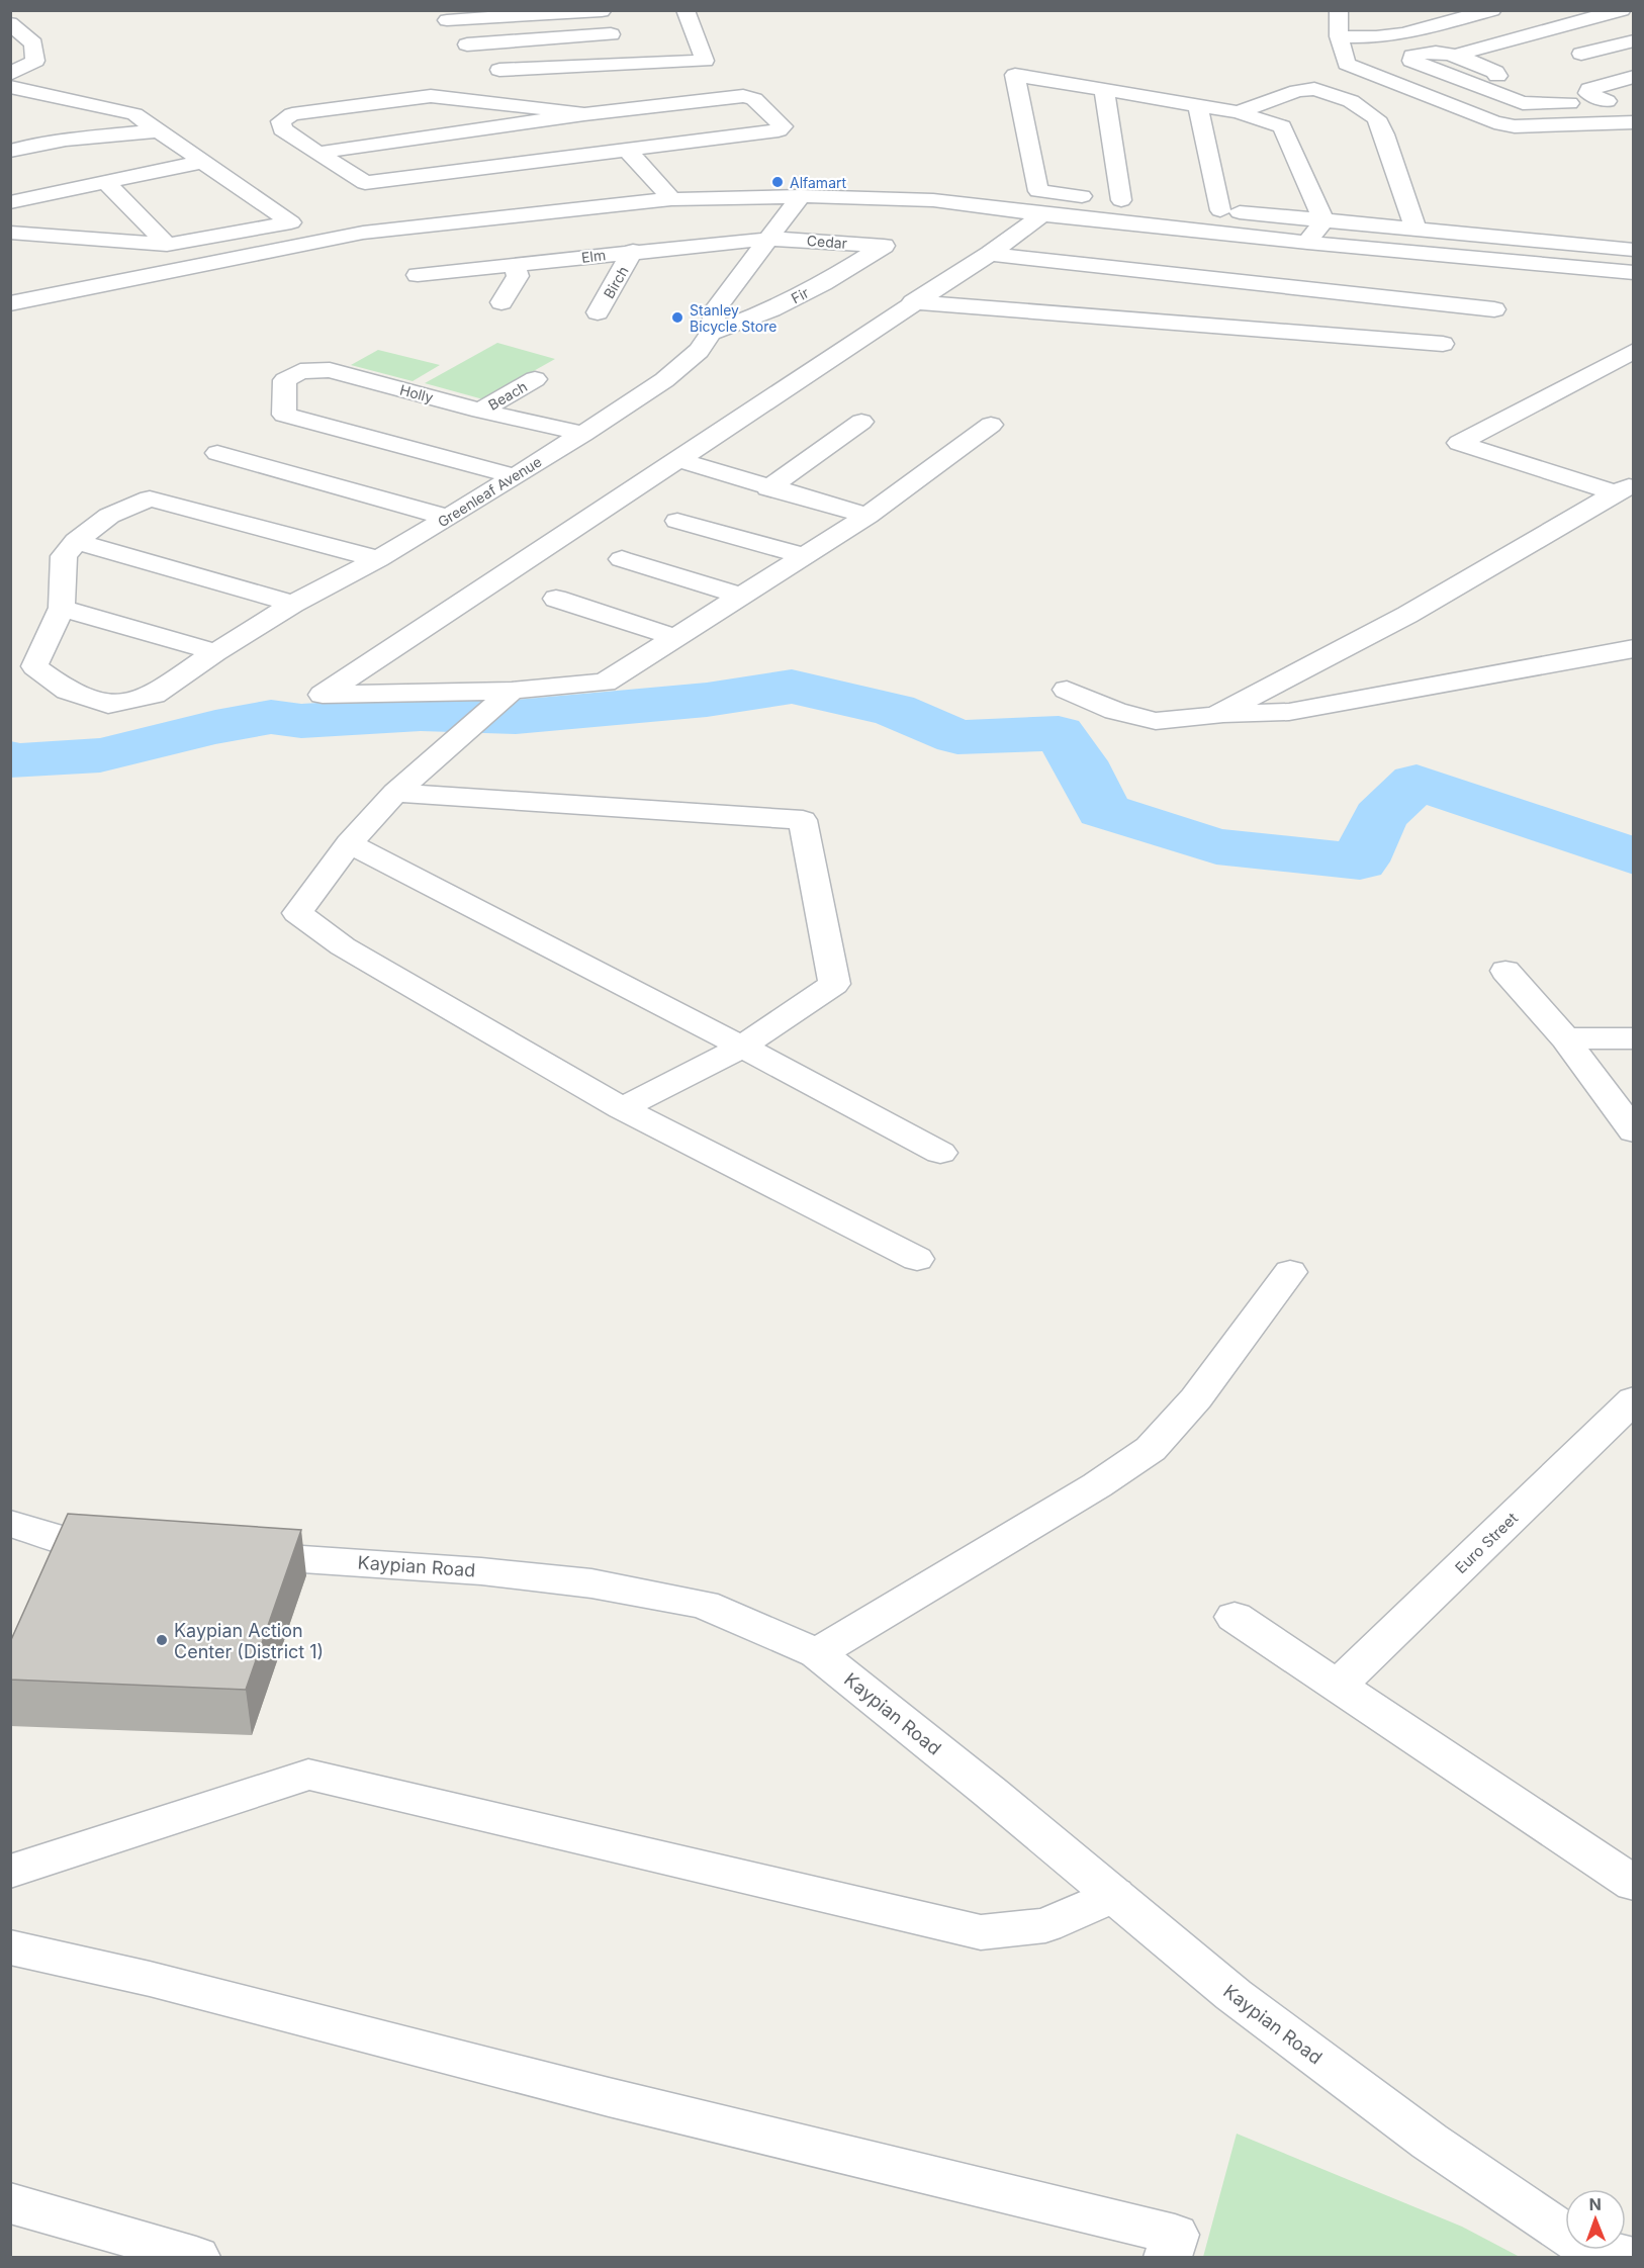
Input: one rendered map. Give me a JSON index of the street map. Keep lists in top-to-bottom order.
{
  "streets": {
    "street": [
      "Cedar",
      "Elm",
      "Birch",
      "Fir",
      "Holly",
      "Beach",
      "Greenleaf Avenue",
      "Euro Street",
      "Kaypian Road"
    ]
  },
  "crossings": [
    ["Cedar", "Elm"],
    ["Cedar", "Fir"],
    ["Cedar", "Greenleaf Avenue"],
    ["Elm", "Birch"],
    ["Elm", "Greenleaf Avenue"],
    ["Fir", "Greenleaf Avenue"],
    ["Holly", "Beach"],
    ["Holly", "Greenleaf Avenue"]
  ],
  "places": ["Alfamart", "Stanley Bicycle Store", "Kaypian Action Center (District 1)"],
  "north": "top"
}
